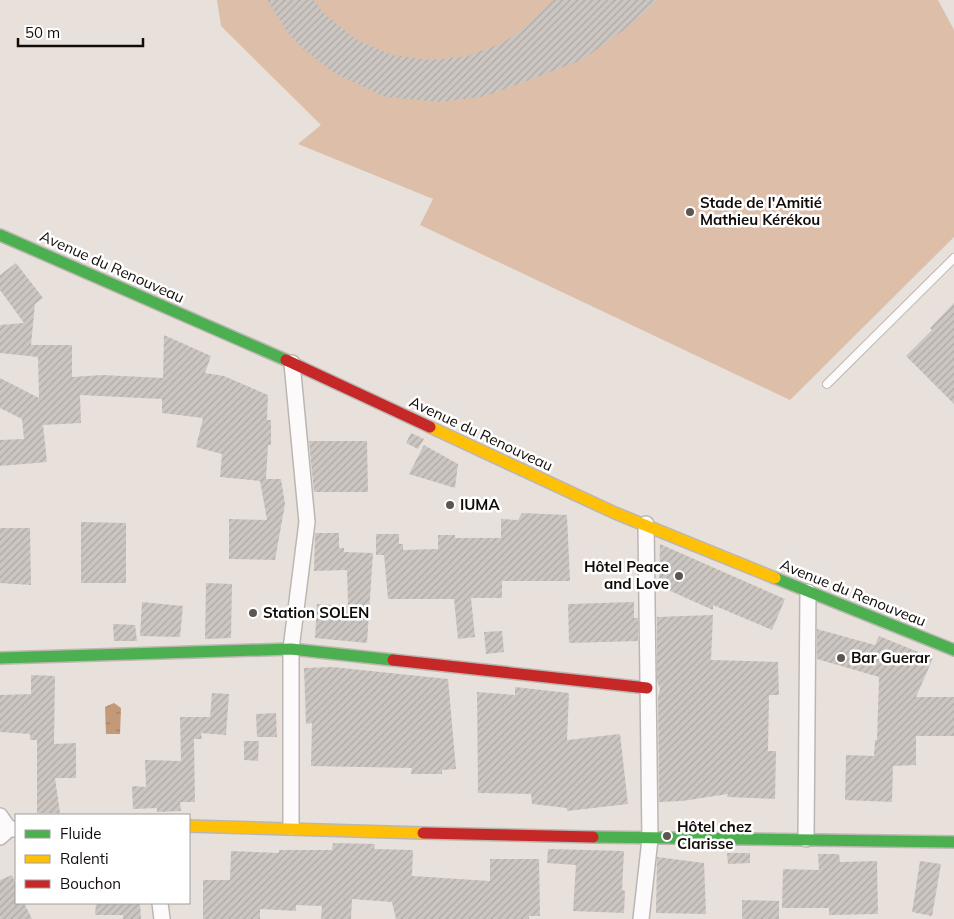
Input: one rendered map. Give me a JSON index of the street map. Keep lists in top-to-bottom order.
{
  "streets": {
    "street": ["Avenue du Renouveau"]
  },
  "places": [
    "Stade de l'Amitié Mathieu Kérékou",
    "IUMA",
    "Hôtel Peace and Love",
    "Station SOLEN",
    "Bar Guerar",
    "Hôtel chez Clarisse"
  ],
  "legend": ["Fluide", "Ralenti", "Bouchon"],
  "scale_bar": "50 m"
}
